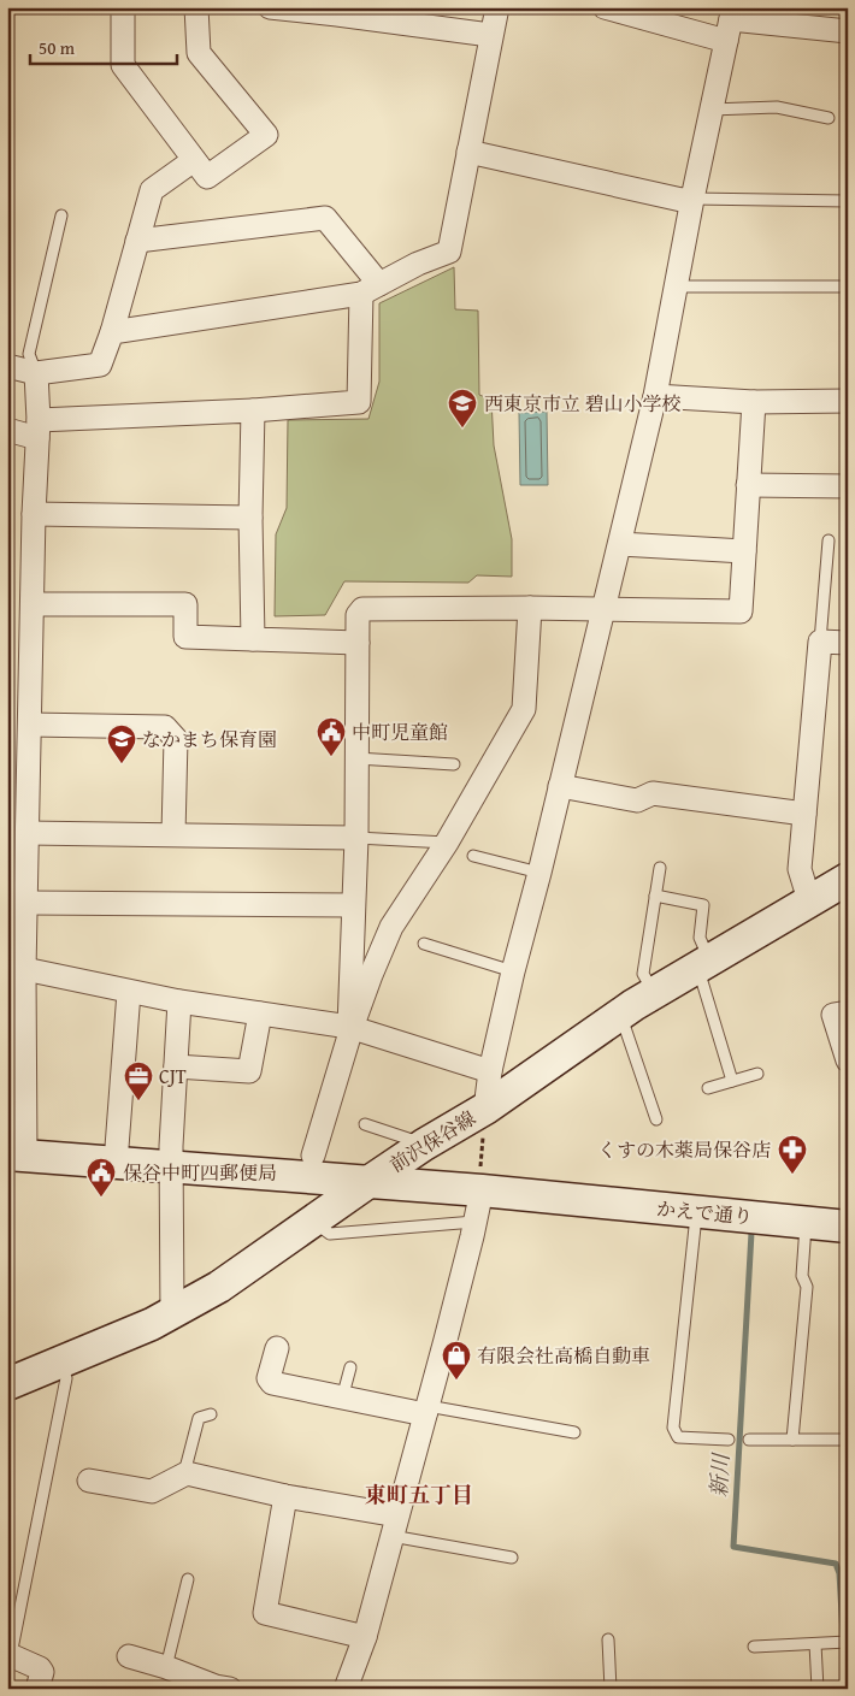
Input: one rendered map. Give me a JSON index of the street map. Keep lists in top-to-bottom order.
{
  "streets": {
    "main road": ["前沢保谷線", "かえで通り"]
  },
  "crossings": [
    ["前沢保谷線", "かえで通り"]
  ],
  "districts": ["東町五丁目"],
  "water": ["新川"],
  "places": {
    "school or university": ["西東京市立 碧山小学校", "なかまち保育園"],
    "public building": ["中町児童館", "保谷中町四郵便局"],
    "office": ["CJT"],
    "pharmacy": ["くすの木薬局保谷店"],
    "shop": ["有限会社高橋自動車"]
  },
  "scale_bar": "50 m"
}
